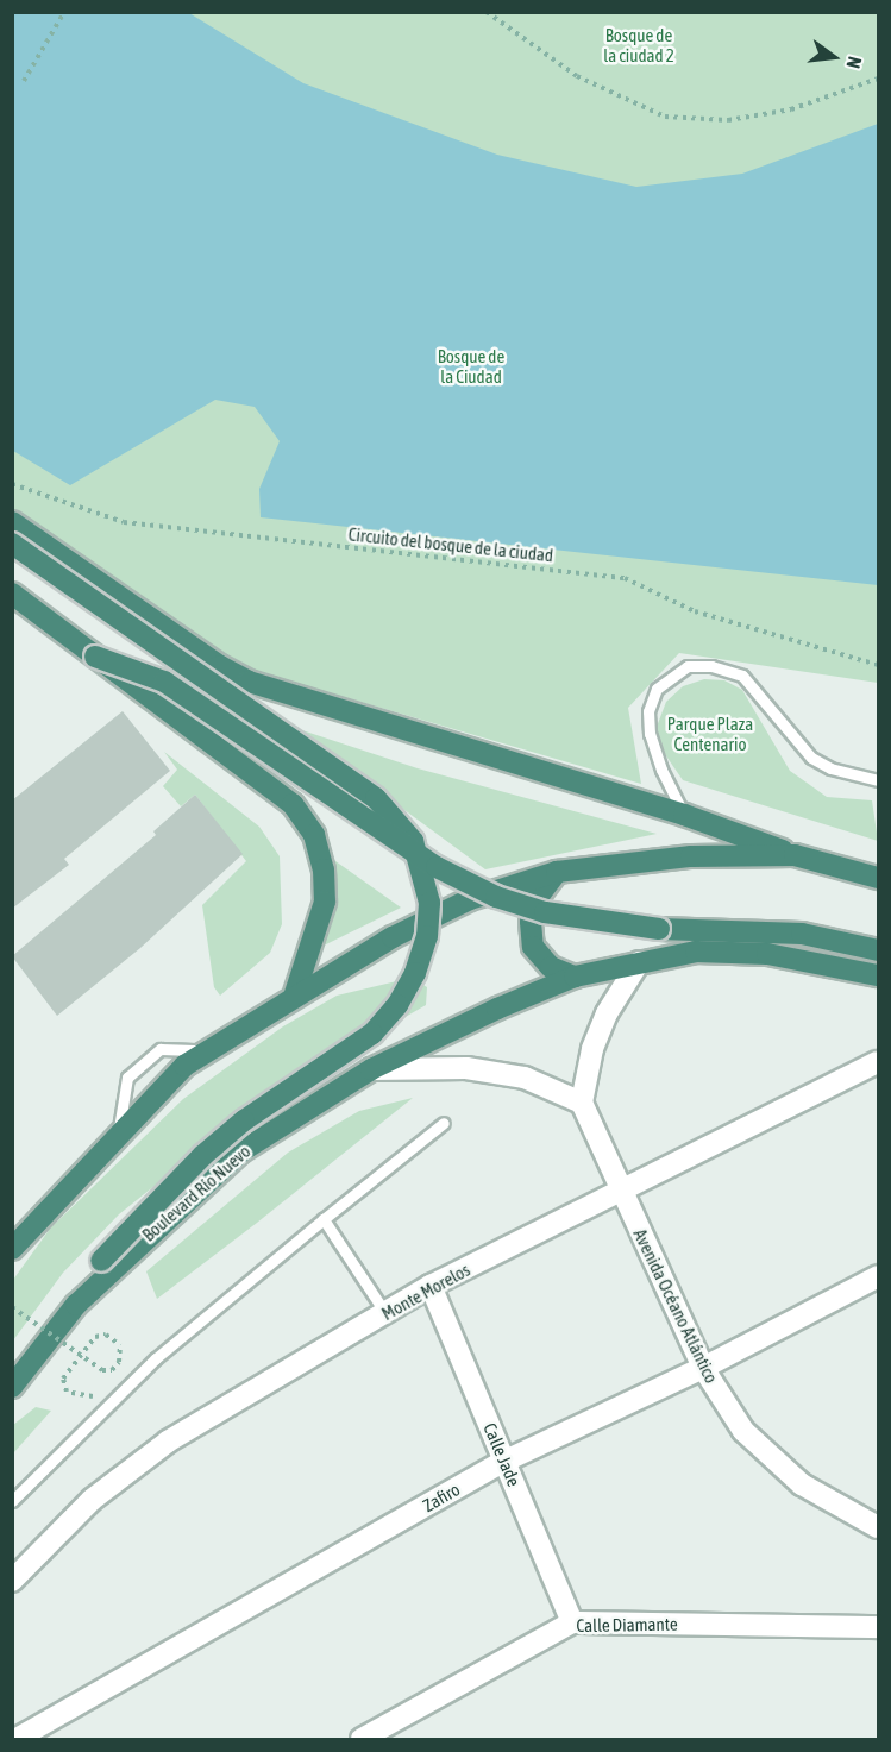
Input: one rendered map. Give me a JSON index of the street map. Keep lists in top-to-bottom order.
{
  "streets": {
    "highway": ["Boulevard Río Nuevo"],
    "street": [
      "Monte Morelos",
      "Avenida Océano Atlántico",
      "Calle Jade",
      "Zafiro",
      "Calle Diamante"
    ],
    "path": ["Circuito del bosque de la ciudad"]
  },
  "crossings": [
    ["Monte Morelos", "Avenida Océano Atlántico"],
    ["Monte Morelos", "Calle Jade"],
    ["Avenida Océano Atlántico", "Zafiro"],
    ["Calle Jade", "Zafiro"],
    ["Calle Jade", "Calle Diamante"]
  ],
  "parks": ["Bosque de la ciudad 2", "Bosque de la Ciudad", "Parque Plaza Centenario"],
  "north": "right"
}
